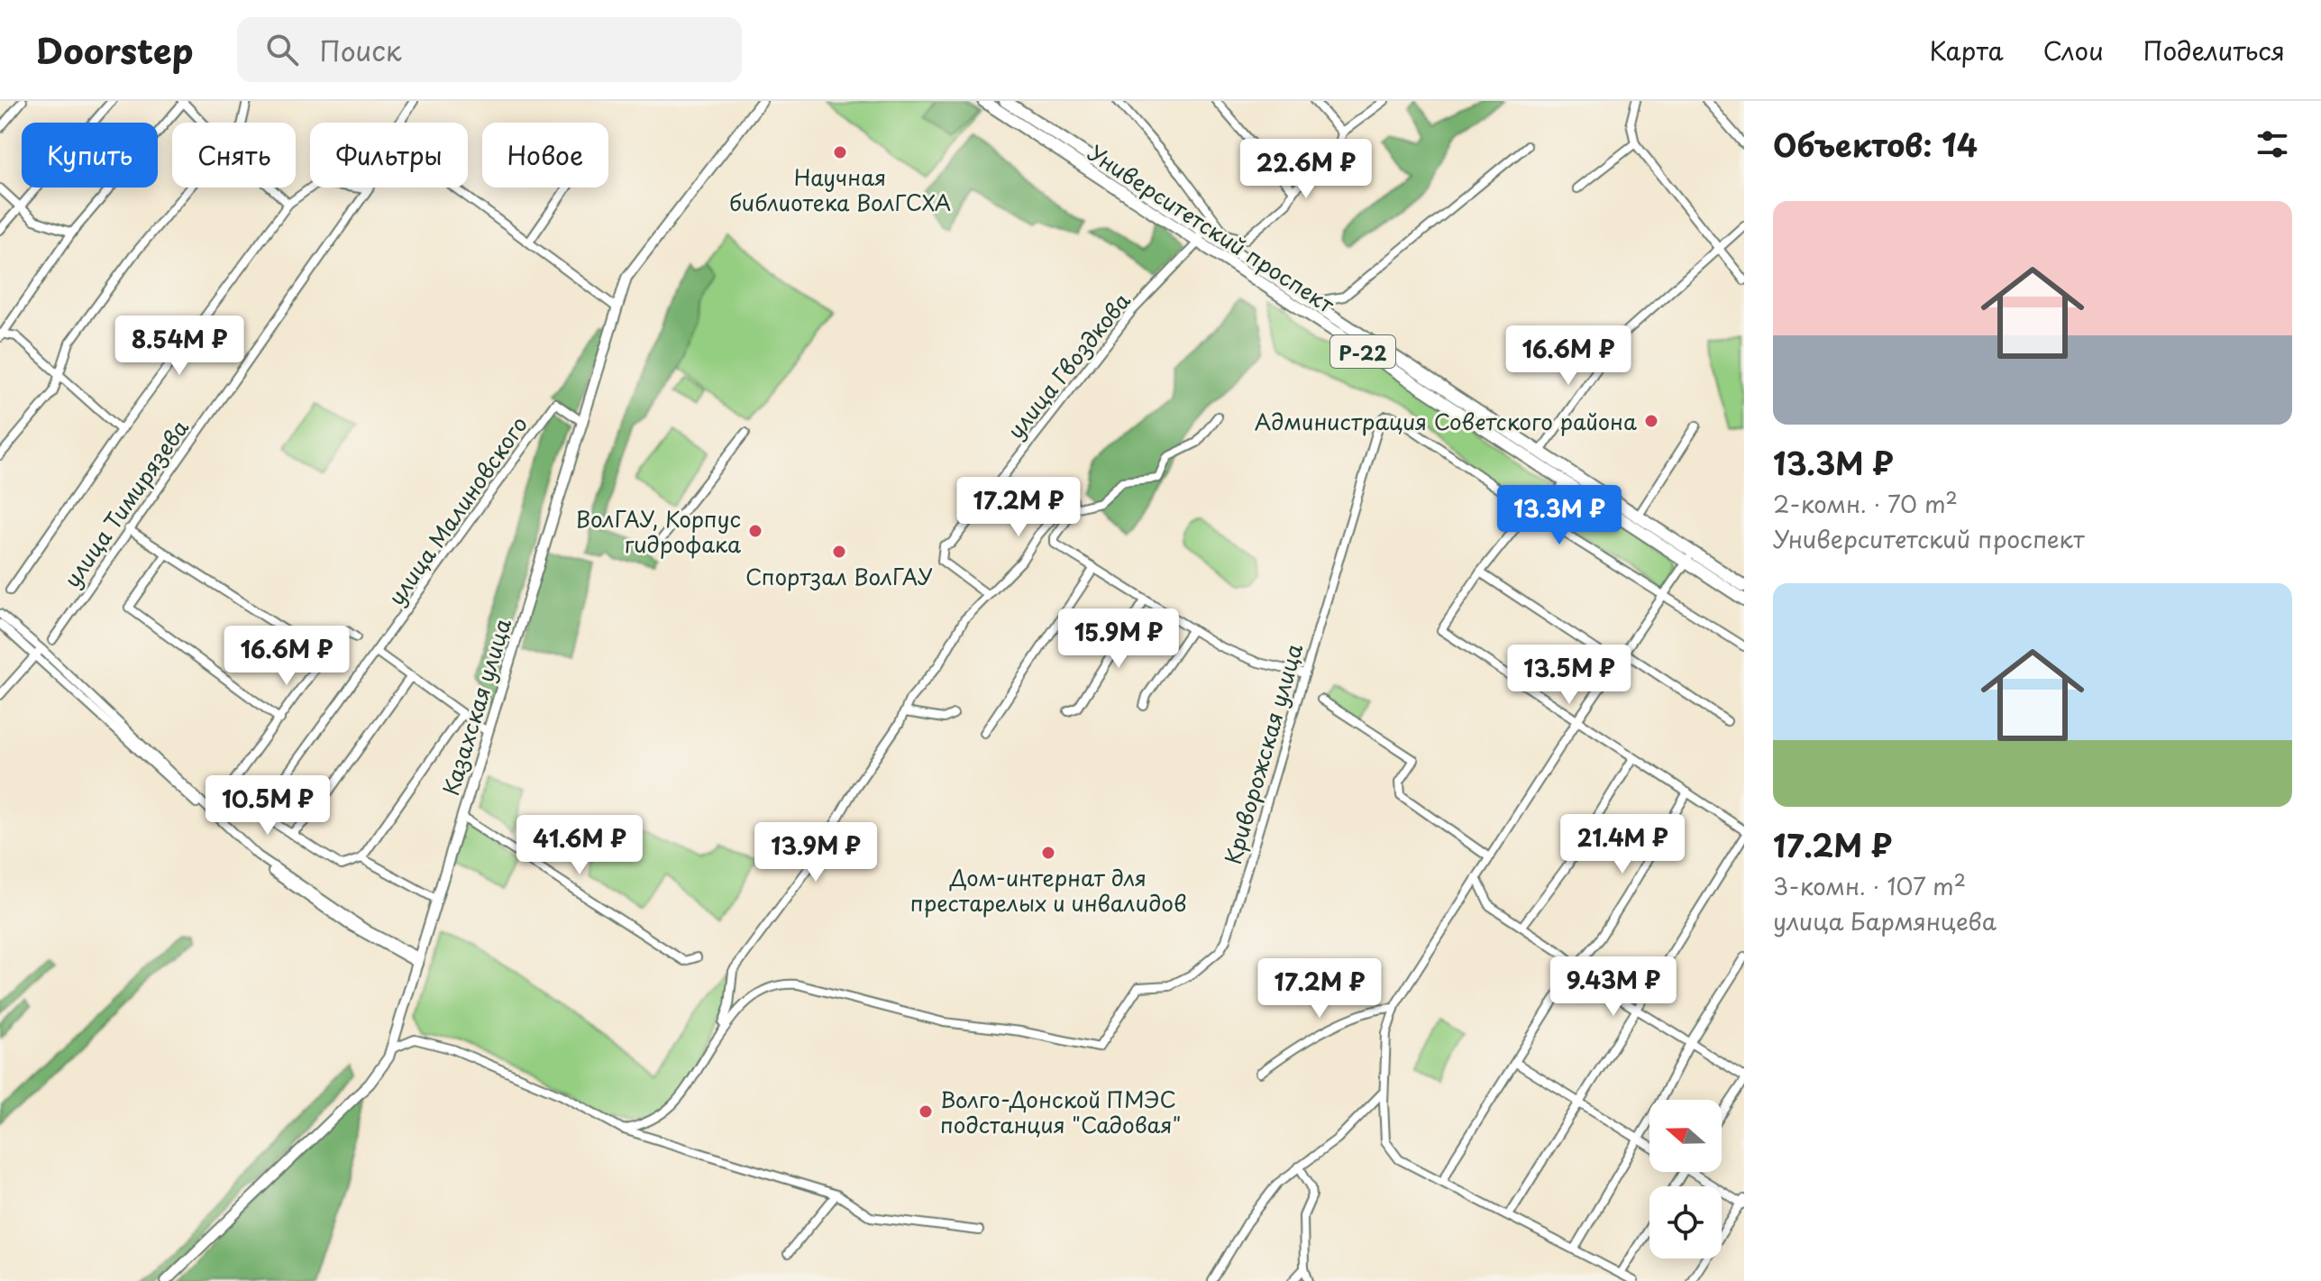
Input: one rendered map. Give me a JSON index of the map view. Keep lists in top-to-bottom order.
{
  "streets": {
    "highway": ["Университетский проспект", "Р-22"],
    "main road": ["Казахская улица"],
    "street": [
      "улица Гвоздкова",
      "улица Тимирязева",
      "улица Малиновского",
      "Криворожская улица"
    ]
  },
  "crossings": [
    ["Университетский проспект", "улица Гвоздкова"],
    ["улица Малиновского", "Казахская улица"]
  ],
  "places": [
    "Научная библиотека ВолГСХА",
    "Администрация Советского района",
    "ВолГАУ, Корпус гидрофака",
    "Спортзал ВолГАУ",
    "Дом-интернат для престарелых и инвалидов",
    "Волго-Донской ПМЭС подстанция \"Садовая\""
  ],
  "north": "left",
  "page": {
    "header": "Doorstep",
    "search": "Поиск",
    "nav": ["Карта", "Слои", "Поделиться"],
    "heading": "Объектов: 14",
    "chip": [
      "Купить",
      "Снять",
      "Фильтры",
      "Новое"
    ],
    "price": [
      "22.6M ₽",
      "8.54M ₽",
      "16.6M ₽",
      "17.2M ₽",
      "13.3M ₽",
      "15.9M ₽",
      "16.6M ₽",
      "13.5M ₽",
      "10.5M ₽",
      "21.4M ₽",
      "41.6M ₽",
      "13.9M ₽",
      "9.43M ₽",
      "17.2M ₽"
    ],
    "list": [
      {
        "name": "13.3M ₽",
        "note": "2-комн. · 70 m² · Университетский проспект"
      },
      {
        "name": "17.2M ₽",
        "note": "3-комн. · 107 m² · улица Бармянцева"
      }
    ]
  }
}
